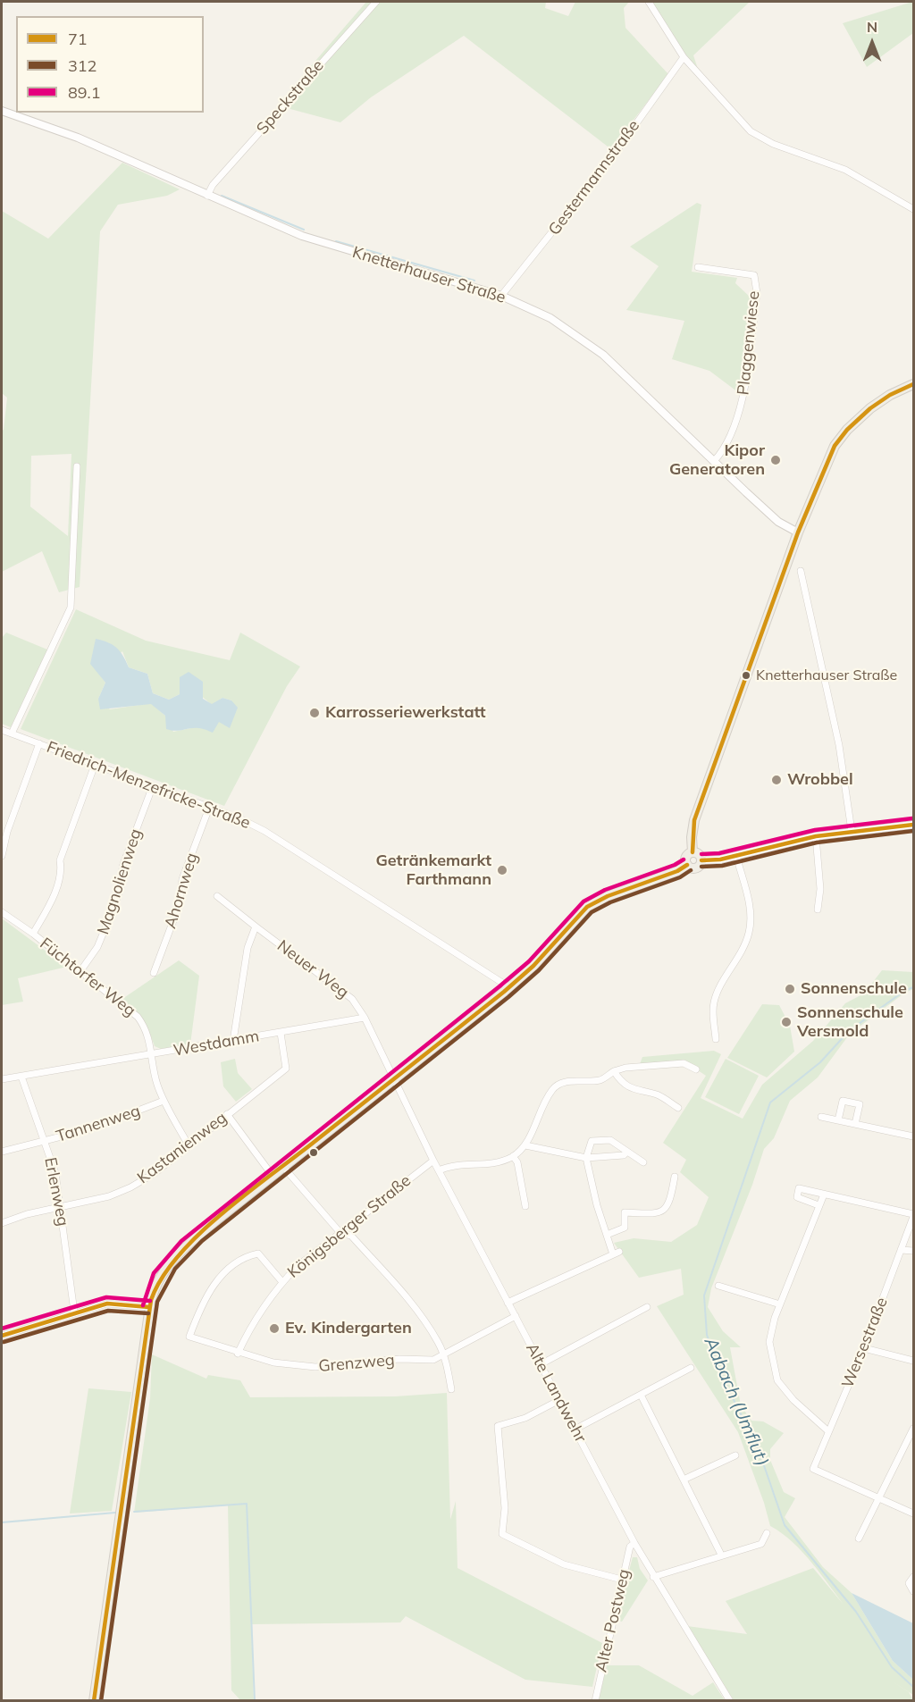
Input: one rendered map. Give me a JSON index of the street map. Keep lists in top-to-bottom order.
{
  "streets": {
    "street": [
      "Speckstraße",
      "Gestermannstraße",
      "Knetterhauser Straße",
      "Plaggenwiese",
      "Friedrich-Menzefricke-Straße",
      "Magnolienweg",
      "Ahornweg",
      "Neuer Weg",
      "Füchtorfer Weg",
      "Westdamm",
      "Tannenweg",
      "Kastanienweg",
      "Erlenweg",
      "Königsberger Straße",
      "Wersestraße",
      "Grenzweg",
      "Alte Landwehr",
      "Alter Postweg"
    ]
  },
  "crossings": [
    ["Speckstraße", "Knetterhauser Straße"],
    ["Gestermannstraße", "Knetterhauser Straße"],
    ["Knetterhauser Straße", "Plaggenwiese"],
    ["Friedrich-Menzefricke-Straße", "Magnolienweg"],
    ["Friedrich-Menzefricke-Straße", "Ahornweg"],
    ["Magnolienweg", "Füchtorfer Weg"],
    ["Neuer Weg", "Westdamm"],
    ["Füchtorfer Weg", "Westdamm"],
    ["Füchtorfer Weg", "Tannenweg"],
    ["Füchtorfer Weg", "Kastanienweg"],
    ["Westdamm", "Kastanienweg"],
    ["Westdamm", "Erlenweg"],
    ["Tannenweg", "Erlenweg"],
    ["Kastanienweg", "Erlenweg"],
    ["Königsberger Straße", "Grenzweg"],
    ["Königsberger Straße", "Alte Landwehr"],
    ["Grenzweg", "Alte Landwehr"],
    ["Alte Landwehr", "Alter Postweg"]
  ],
  "water": ["Aabach (Umflut)"],
  "places": [
    "Kipor Generatoren",
    "Knetterhauser Straße",
    "Karrosseriewerkstatt",
    "Wrobbel",
    "Getränkemarkt Farthmann",
    "Sonnenschule",
    "Sonnenschule Versmold",
    "Ev. Kindergarten"
  ],
  "lines": ["transit line 71", "transit line 89.1", "transit line 312"],
  "legend": ["71", "312", "89.1"],
  "north": "top"
}
